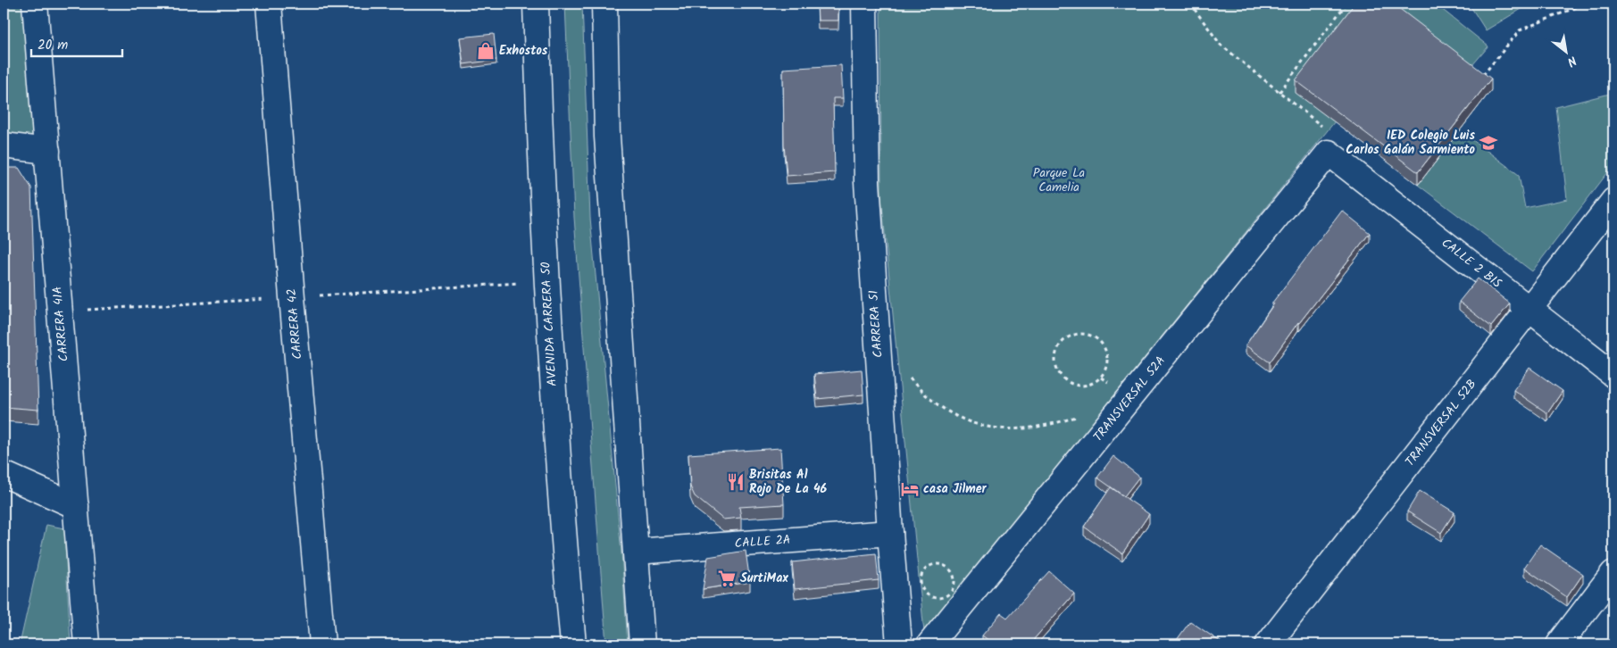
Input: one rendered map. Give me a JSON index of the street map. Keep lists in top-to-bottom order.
{
  "streets": {
    "street": [
      "CALLE 2 BIS",
      "CARRERA 41A",
      "CARRERA 42",
      "AVENIDA CARRERA 50",
      "CARRERA 51",
      "TRANSVERSAL 52A",
      "TRANSVERSAL 52B",
      "CALLE 2A"
    ]
  },
  "crossings": [
    ["CALLE 2 BIS", "TRANSVERSAL 52A"],
    ["CALLE 2 BIS", "TRANSVERSAL 52B"],
    ["CARRERA 51", "CALLE 2A"]
  ],
  "parks": ["Parque La Camelia"],
  "places": {
    "shop": ["Exhostos"],
    "school or university": ["IED Colegio Luis Carlos Galán Sarmiento"],
    "restaurant": ["Brisitas Al Rojo De La 46"],
    "hotel": ["casa Jilmer"],
    "supermarket": ["SurtiMax"]
  },
  "scale_bar": "20 m",
  "north": "bottom right"
}
